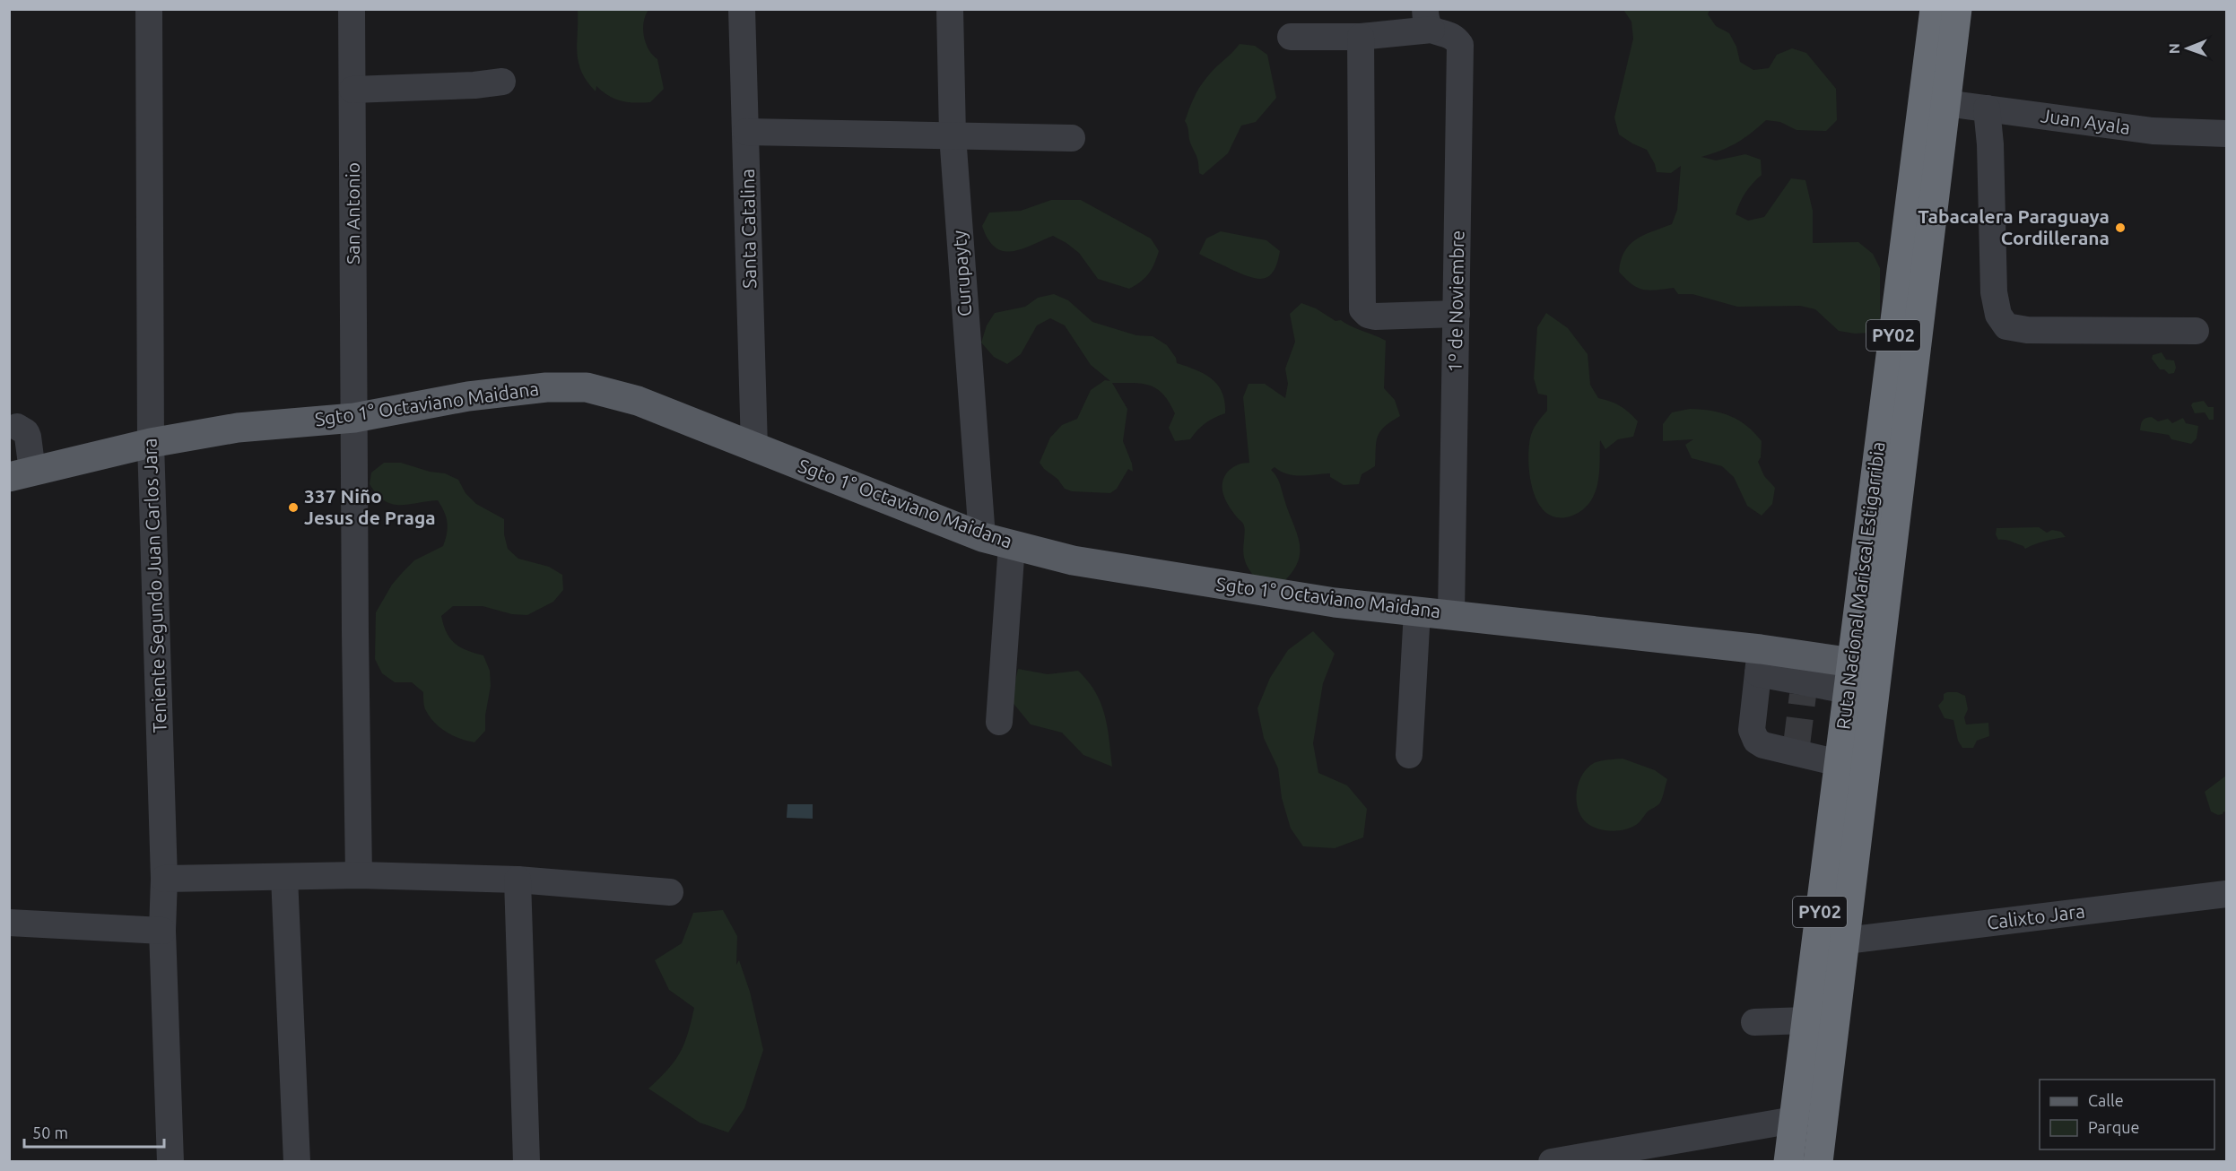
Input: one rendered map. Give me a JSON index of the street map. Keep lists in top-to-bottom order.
{
  "streets": {
    "highway": ["PY02", "Ruta Nacional Mariscal Estigarribia"],
    "main road": ["Sgto 1° Octaviano Maidana"],
    "street": [
      "Juan Ayala",
      "San Antonio",
      "Santa Catalina",
      "Curupayty",
      "1º de Noviembre",
      "Teniente Segundo Juan Carlos Jara",
      "Calixto Jara"
    ]
  },
  "crossings": [
    ["Juan Ayala", "Ruta Nacional Mariscal Estigarribia"],
    ["San Antonio", "Sgto 1° Octaviano Maidana"],
    ["Santa Catalina", "Sgto 1° Octaviano Maidana"],
    ["Curupayty", "Sgto 1° Octaviano Maidana"],
    ["1º de Noviembre", "Sgto 1° Octaviano Maidana"],
    ["Sgto 1° Octaviano Maidana", "Teniente Segundo Juan Carlos Jara"],
    ["Sgto 1° Octaviano Maidana", "Ruta Nacional Mariscal Estigarribia"],
    ["Ruta Nacional Mariscal Estigarribia", "Calixto Jara"]
  ],
  "places": ["Tabacalera Paraguaya Cordillerana", "337 Niño Jesus de Praga"],
  "legend": ["Calle", "Parque"],
  "scale_bar": "50 m",
  "north": "left"
}
